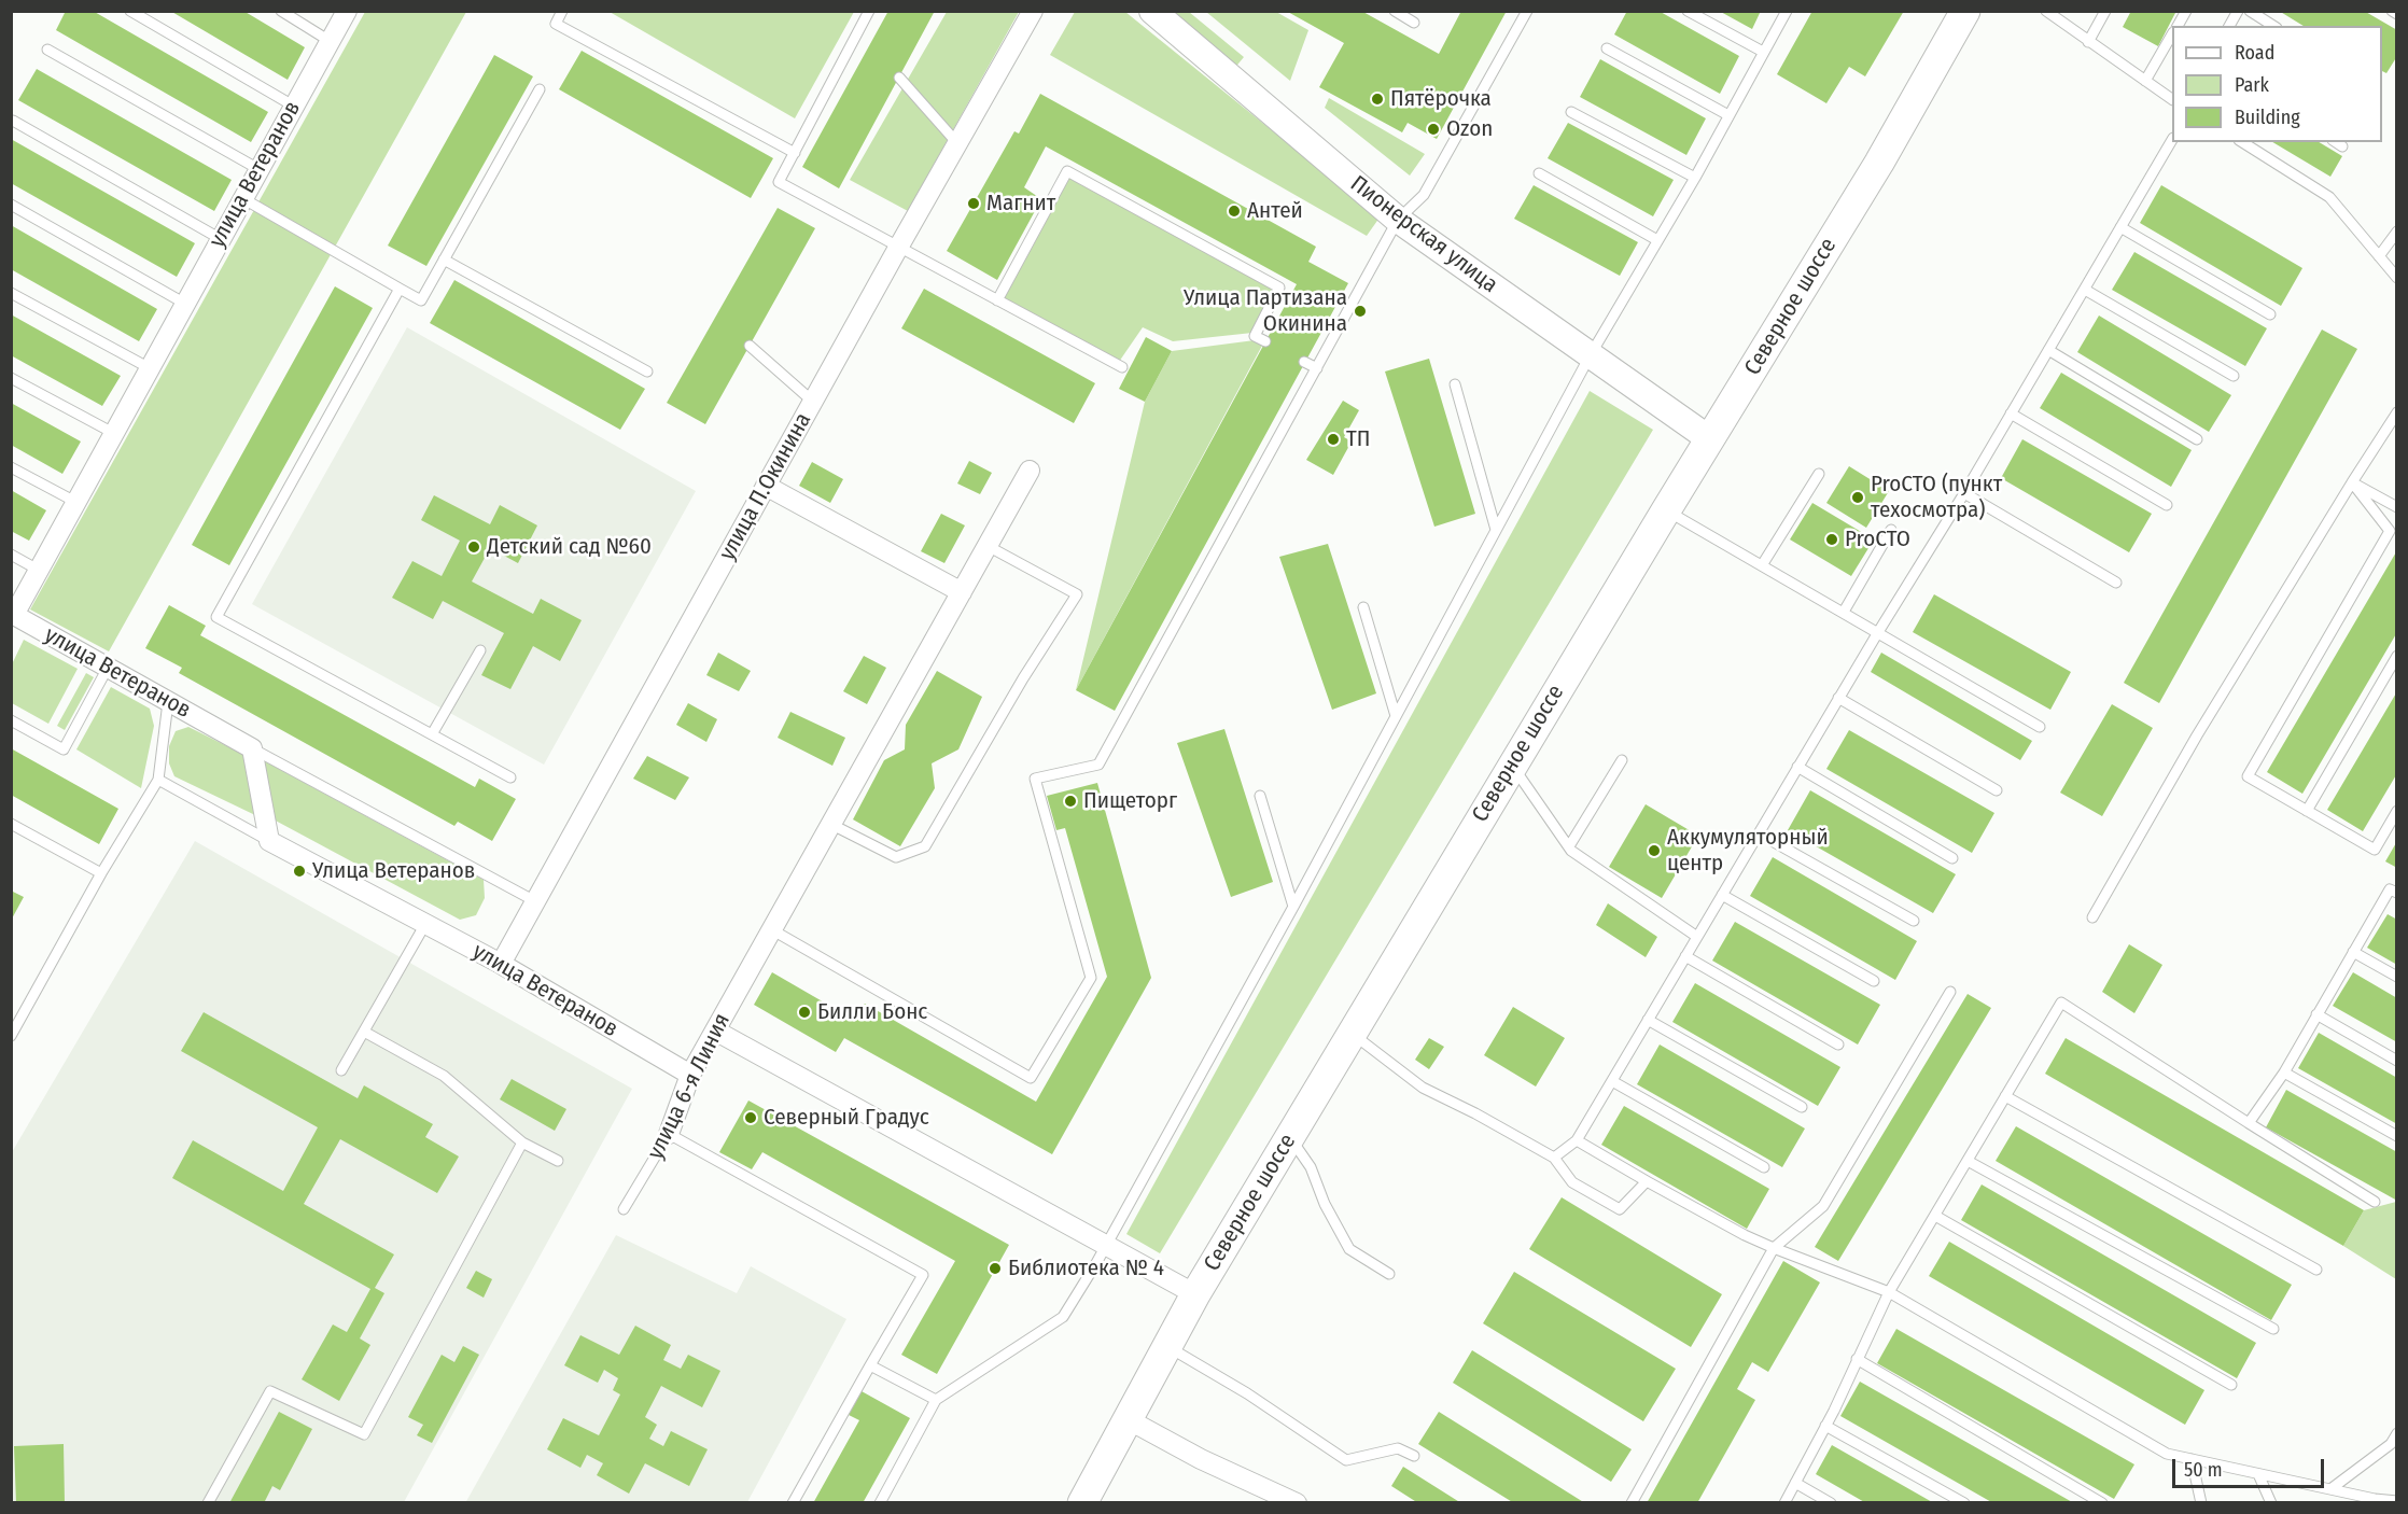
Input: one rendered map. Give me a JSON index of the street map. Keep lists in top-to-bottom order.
{
  "streets": {
    "main road": ["Северное шоссе"],
    "street": [
      "улица Ветеранов",
      "Пионерская улица",
      "улица П.Окинина",
      "улица 6-я Линия"
    ]
  },
  "crossings": [
    ["улица Ветеранов", "улица П.Окинина"],
    ["улица Ветеранов", "улица 6-я Линия"],
    ["Пионерская улица", "Северное шоссе"]
  ],
  "places": [
    "Пятёрочка",
    "Ozon",
    "Магнит",
    "Антей",
    "Улица Партизана Окинина",
    "ТП",
    "ProСТО (пункт техосмотра)",
    "ProСТО",
    "Детский сад №60",
    "Пищеторг",
    "Аккумуляторный центр",
    "Улица Ветеранов",
    "Билли Бонс",
    "Северный Градус",
    "Библиотека № 4"
  ],
  "legend": ["Road", "Park", "Building"],
  "scale_bar": "50 m"
}
